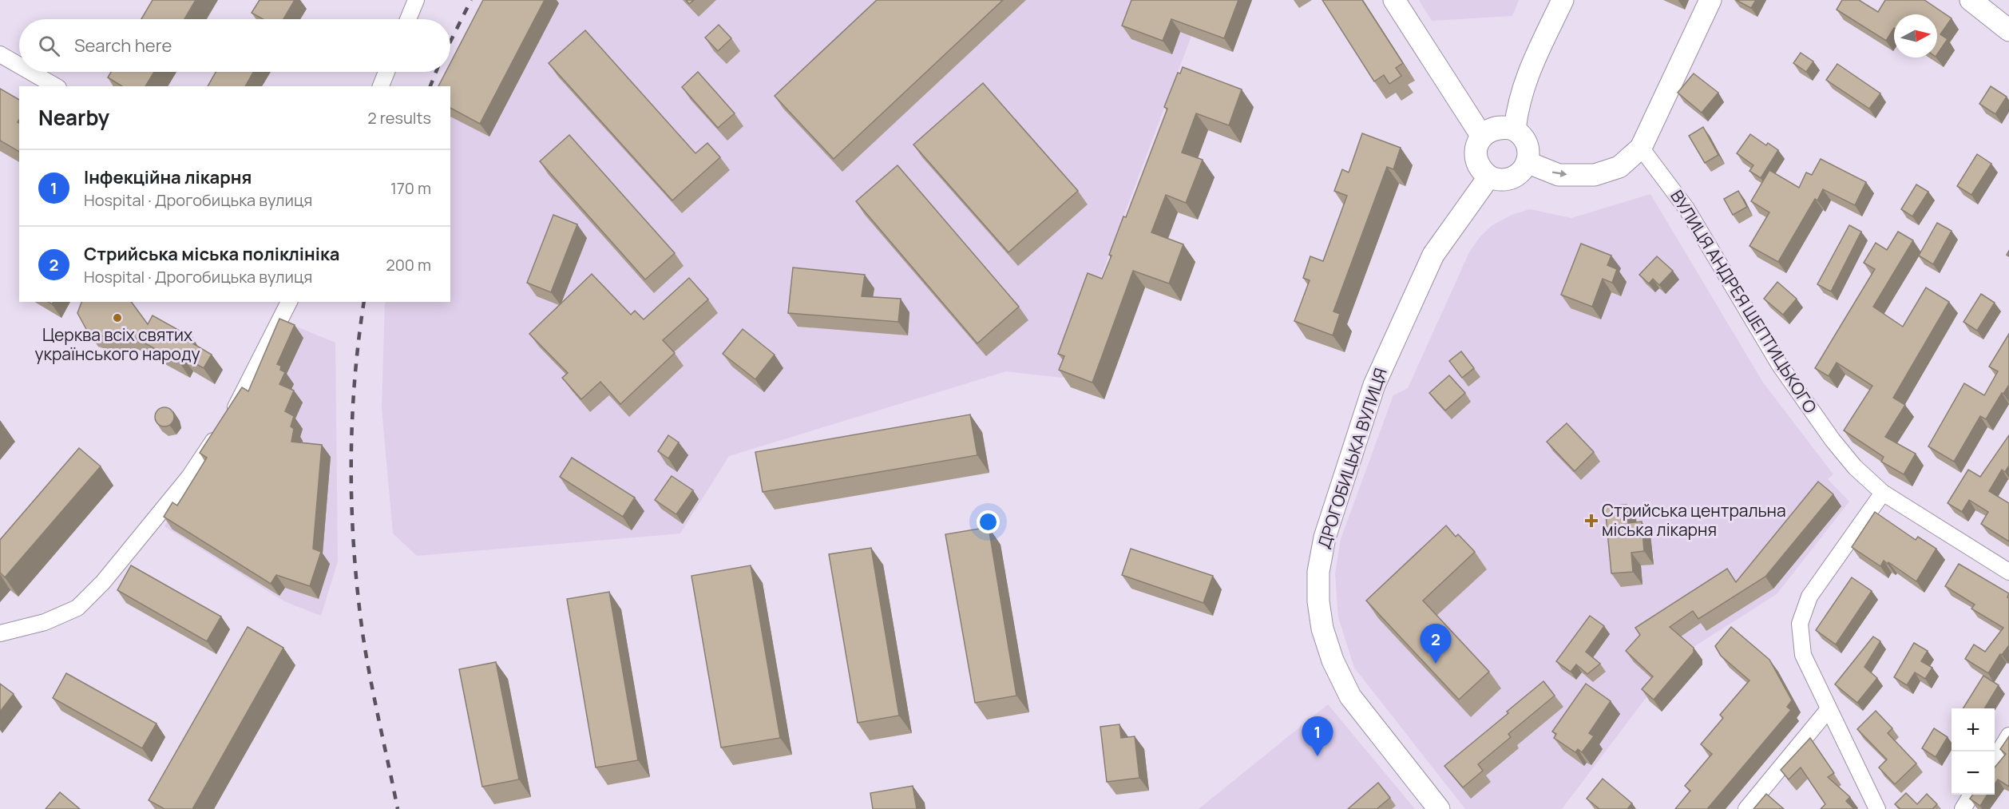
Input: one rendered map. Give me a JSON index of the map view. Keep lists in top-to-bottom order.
{
  "streets": {
    "main road": ["ДРОГОБИЦЬКА ВУЛИЦЯ"],
    "street": ["ВУЛИЦЯ АНДРЕЯ ШЕПТИЦЬКОГО"]
  },
  "places": {
    "other": ["Церква всіх святих українського народу"],
    "health": ["Стрийська центральна міська лікарня"]
  },
  "north": "right",
  "page": {
    "search": "Search here",
    "heading": ["Nearby", "2 results"],
    "list": [
      {
        "mark": "1",
        "name": "Інфекційна лікарня",
        "note": "Hospital · Дрогобицька вулиця",
        "value": "170 m"
      },
      {
        "mark": "2",
        "name": "Стрийська міська поліклініка",
        "note": "Hospital · Дрогобицька вулиця",
        "value": "200 m"
      }
    ],
    "pins": ["2", "1"],
    "map_buttons": ["+", "−"]
  }
}
